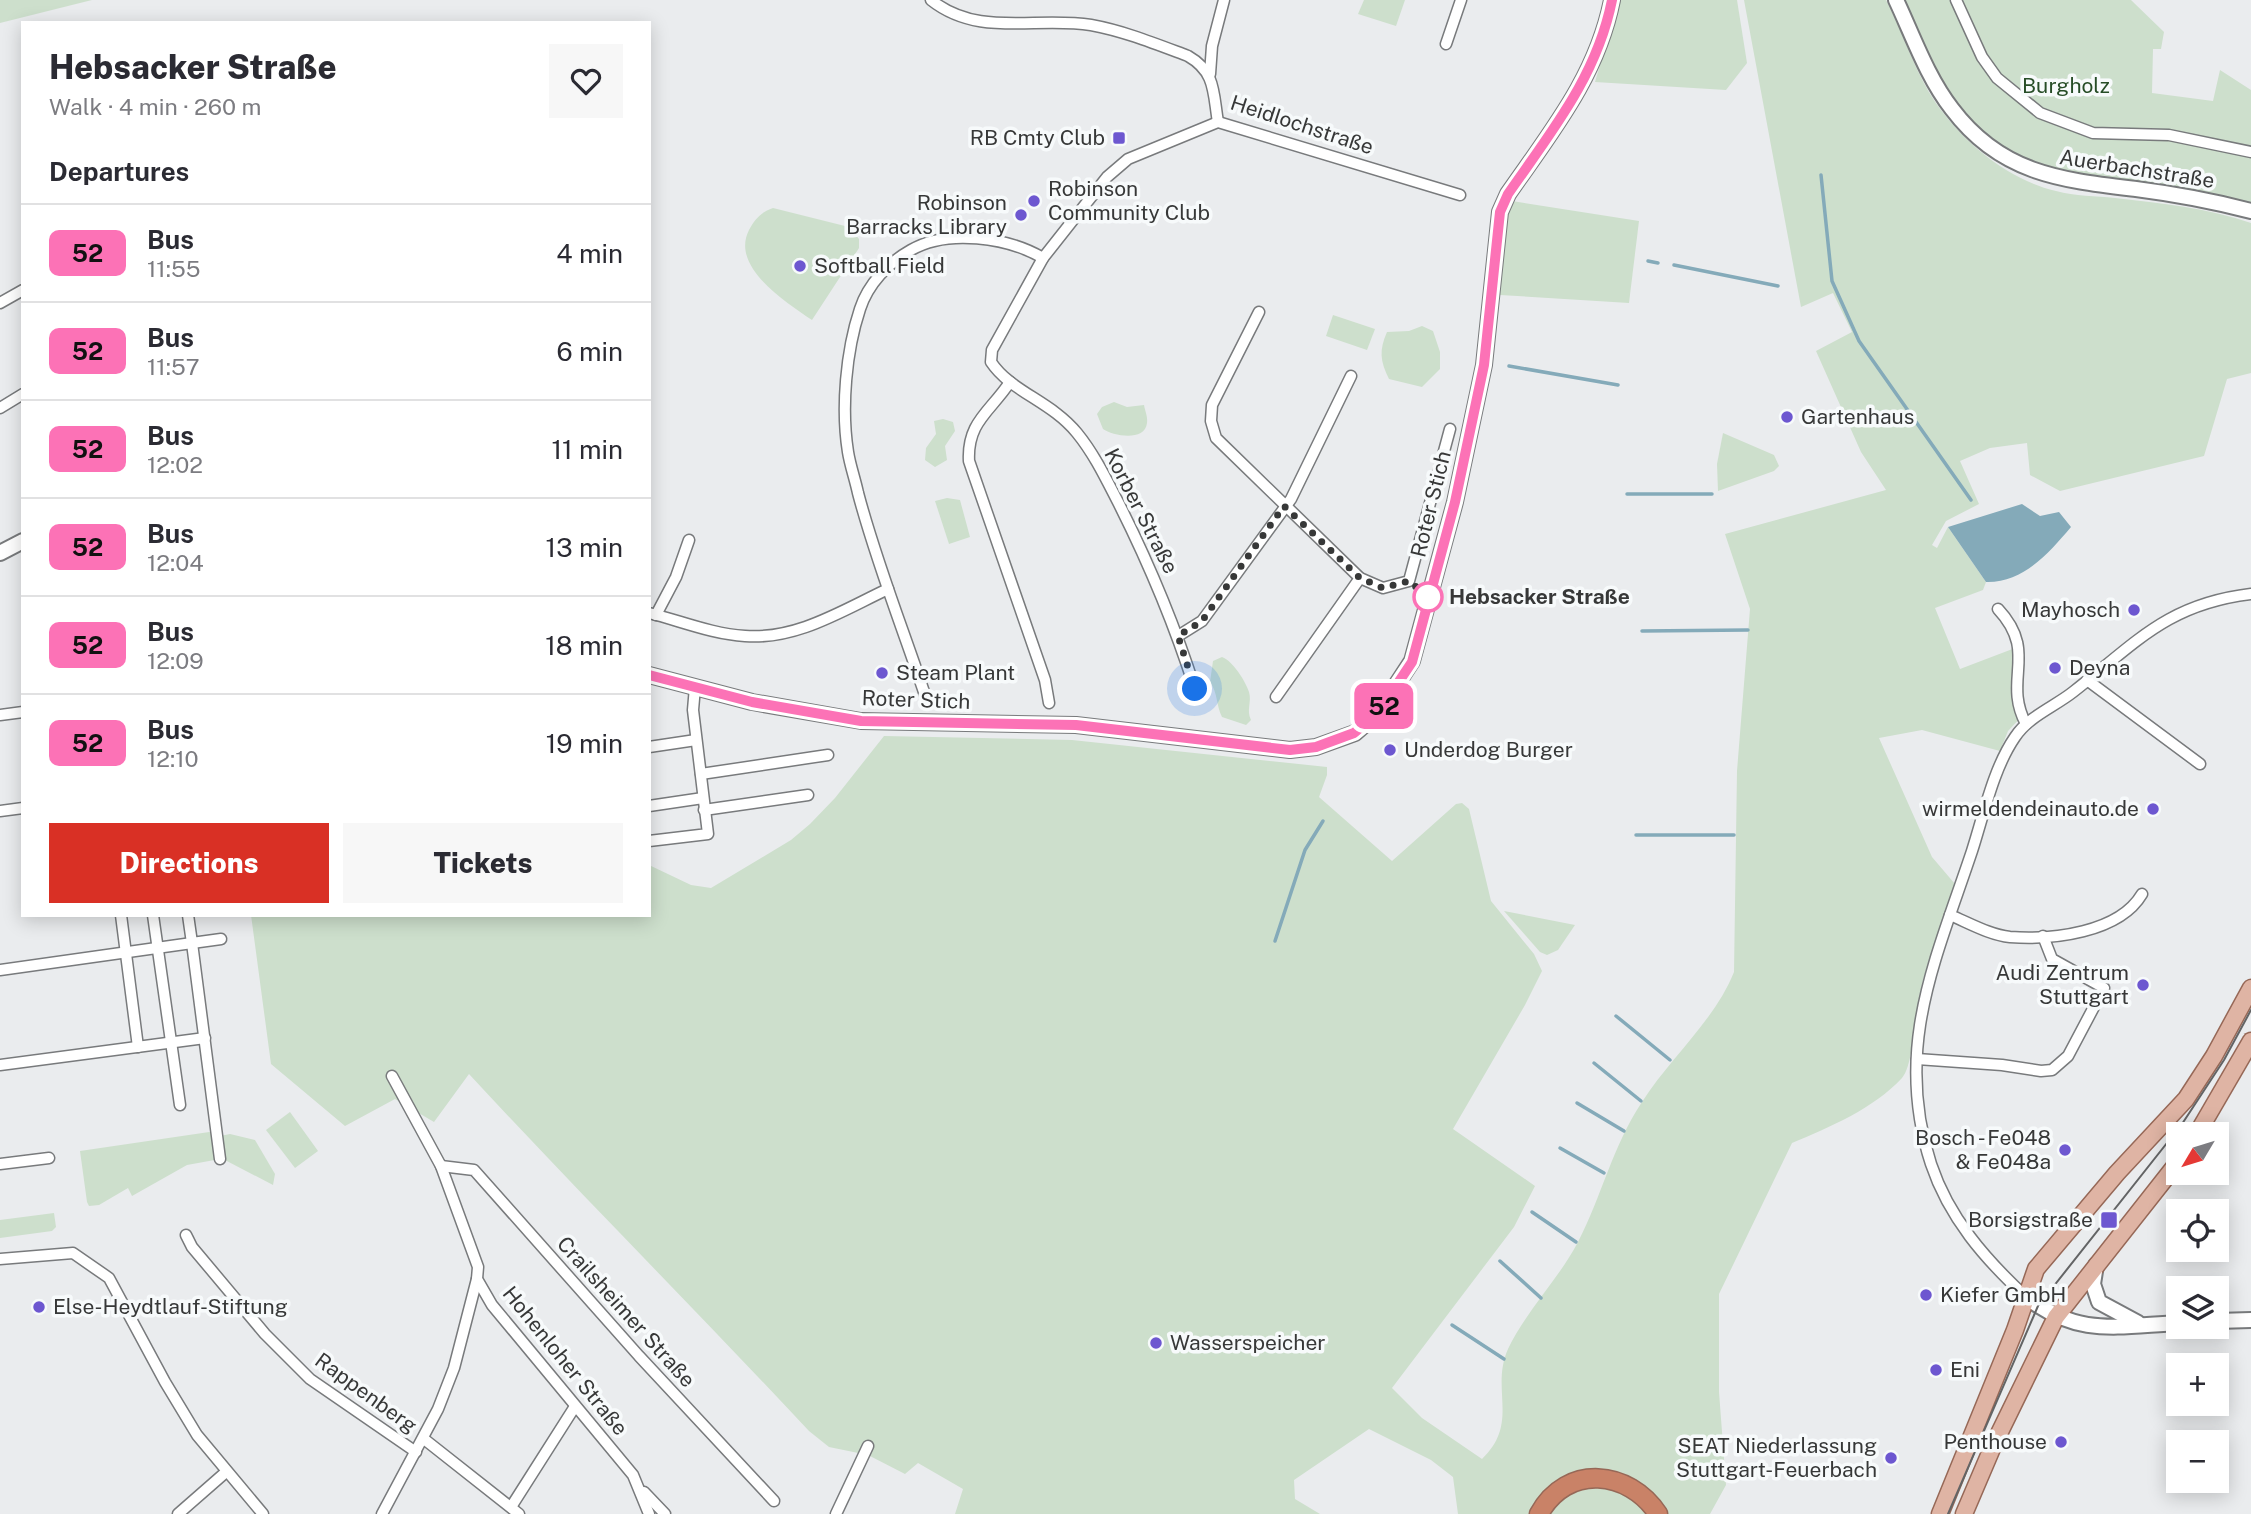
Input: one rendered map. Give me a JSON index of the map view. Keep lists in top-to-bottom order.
{
  "streets": {
    "street": [
      "Heidlochstraße",
      "Auerbachstraße",
      "Roter Stich",
      "Korber Straße",
      "Crailsheimer Straße",
      "Hohenloher Straße",
      "Rappenberg"
    ]
  },
  "crossings": [
    ["Heidlochstraße", "Korber Straße"],
    ["Crailsheimer Straße", "Hohenloher Straße"]
  ],
  "parks": ["Burgholz"],
  "places": {
    "transit": ["RB Cmty Club", "Borsigstraße"],
    "other": [
      "Robinson Community Club",
      "Robinson Barracks Library",
      "Softball Field",
      "Gartenhaus",
      "Hebsacker Straße",
      "Mayhosch",
      "Deyna",
      "Steam Plant",
      "Underdog Burger",
      "wirmeldendeinauto.de",
      "Audi Zentrum Stuttgart",
      "Bosch - Fe048 & Fe048a",
      "Kiefer GmbH",
      "Else-Heydtlauf-Stiftung",
      "Wasserspeicher",
      "Eni",
      "Penthouse",
      "SEAT Niederlassung Stuttgart-Feuerbach"
    ]
  },
  "lines": ["bus line 52"],
  "north": "bottom left",
  "page": {
    "on_map": "52",
    "heading": [
      ["Hebsacker Straße", "Walk · 4 min · 260 m"],
      "Departures"
    ],
    "list": [
      {
        "mark": "52",
        "name": "Bus",
        "note": "11:55",
        "value": "4 min"
      },
      {
        "mark": "52",
        "name": "Bus",
        "note": "11:57",
        "value": "6 min"
      },
      {
        "mark": "52",
        "name": "Bus",
        "note": "12:02",
        "value": "11 min"
      },
      {
        "mark": "52",
        "name": "Bus",
        "note": "12:04",
        "value": "13 min"
      },
      {
        "mark": "52",
        "name": "Bus",
        "note": "12:09",
        "value": "18 min"
      },
      {
        "mark": "52",
        "name": "Bus",
        "note": "12:10",
        "value": "19 min"
      }
    ],
    "buttons": ["Directions", "Tickets"],
    "map_buttons": ["+", "−"]
  }
}
